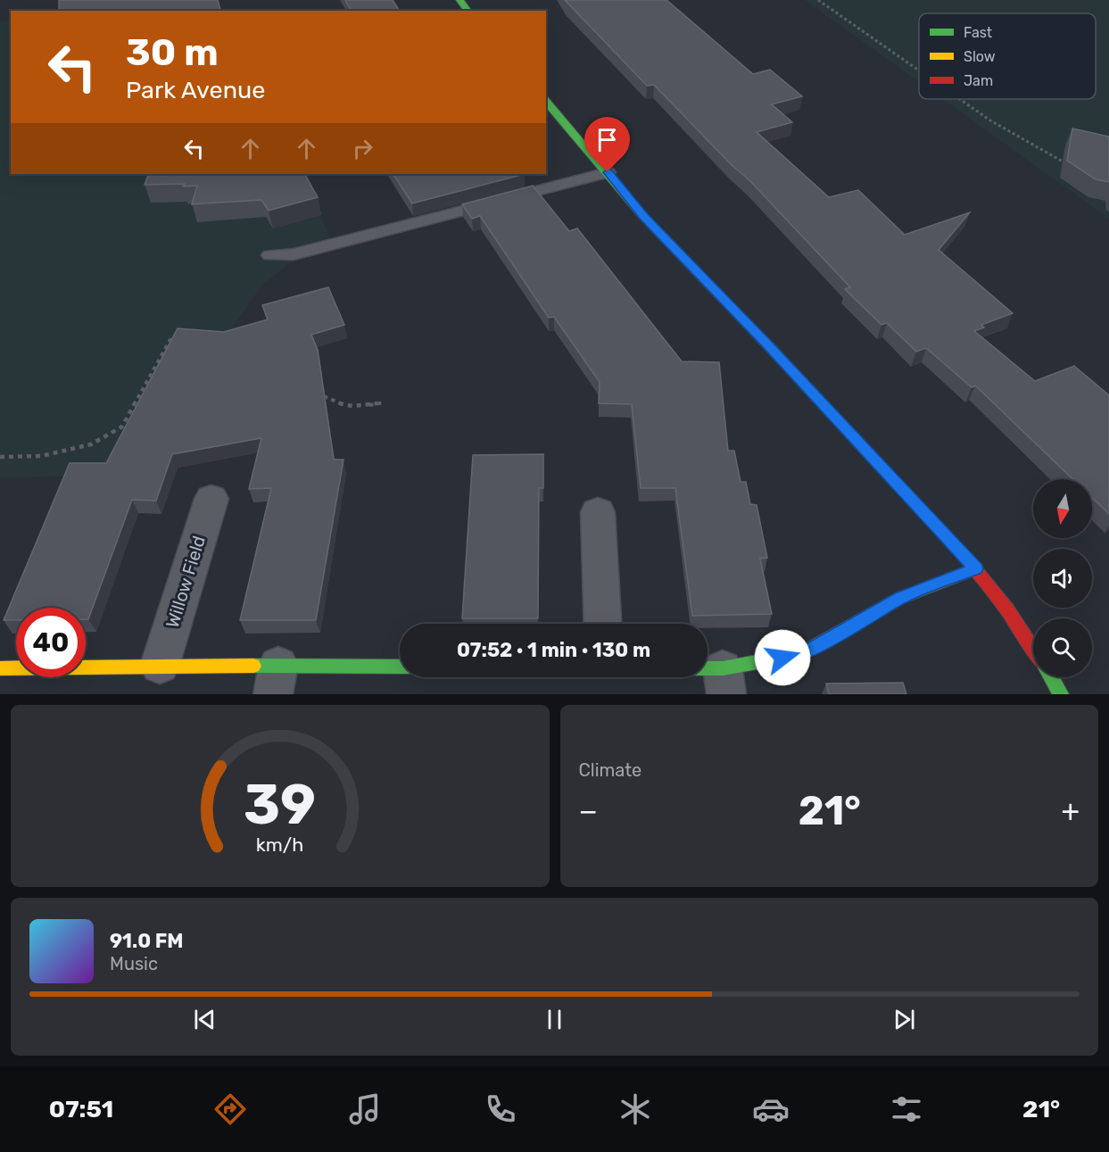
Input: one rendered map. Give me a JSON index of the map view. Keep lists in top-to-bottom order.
{
  "streets": {
    "street": ["Willow Field"]
  },
  "legend": ["Fast", "Slow", "Jam"],
  "north": "bottom",
  "page": {
    "turn": ["30 m", "Park Avenue"],
    "limit": "40",
    "trip": "07:52 · 1 min · 130 m",
    "tile": "Climate",
    "heat": ["−", "21°", "+"],
    "song": ["91.0 FM", "Music"],
    "tabs": ["07:51", "21°"],
    "gauge": ["39", "km/h"]
  }
}
